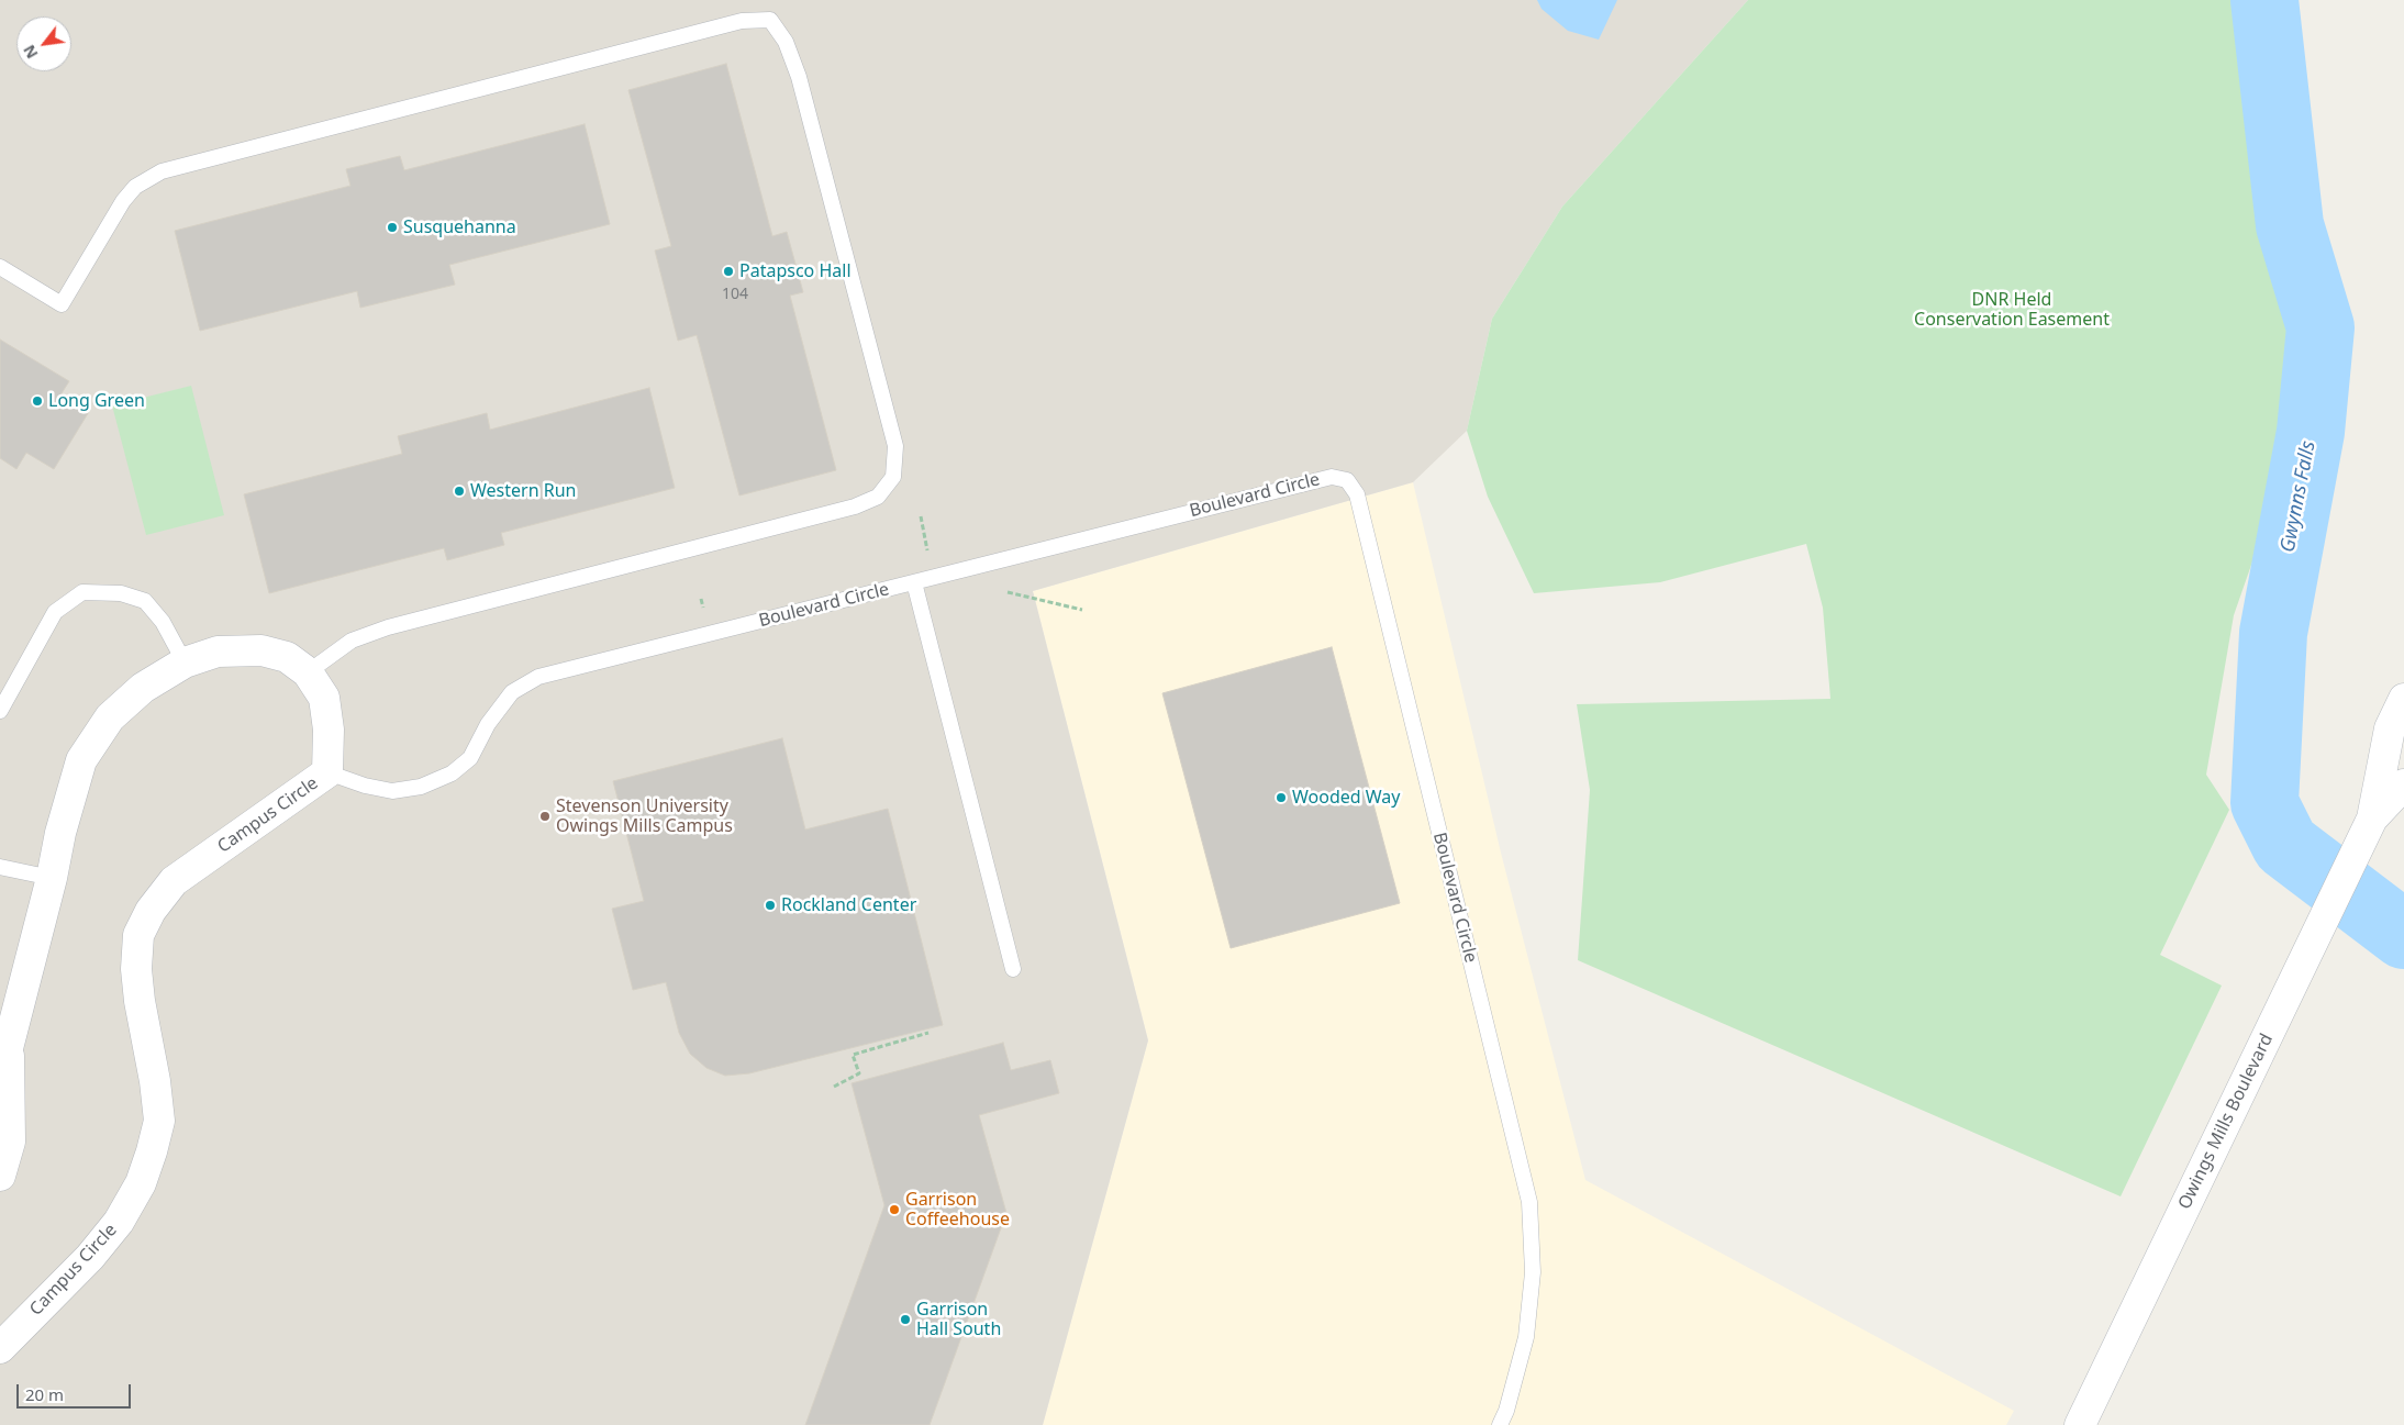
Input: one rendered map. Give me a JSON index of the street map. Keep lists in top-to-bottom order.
{
  "streets": {
    "street": ["Campus Circle", "Owings Mills Boulevard"],
    "lane": ["Boulevard Circle"]
  },
  "crossings": [
    ["Boulevard Circle", "Campus Circle"]
  ],
  "water": ["Gwynns Falls"],
  "parks": ["DNR Held Conservation Easement"],
  "places": [
    "Susquehanna",
    "Patapsco Hall",
    "Long Green",
    "Western Run",
    "Wooded Way",
    "Stevenson University Owings Mills Campus",
    "Rockland Center",
    "Garrison Coffeehouse",
    "Garrison Hall South"
  ],
  "house_numbers": ["104"],
  "scale_bar": "20 m",
  "north": "bottom left"
}
